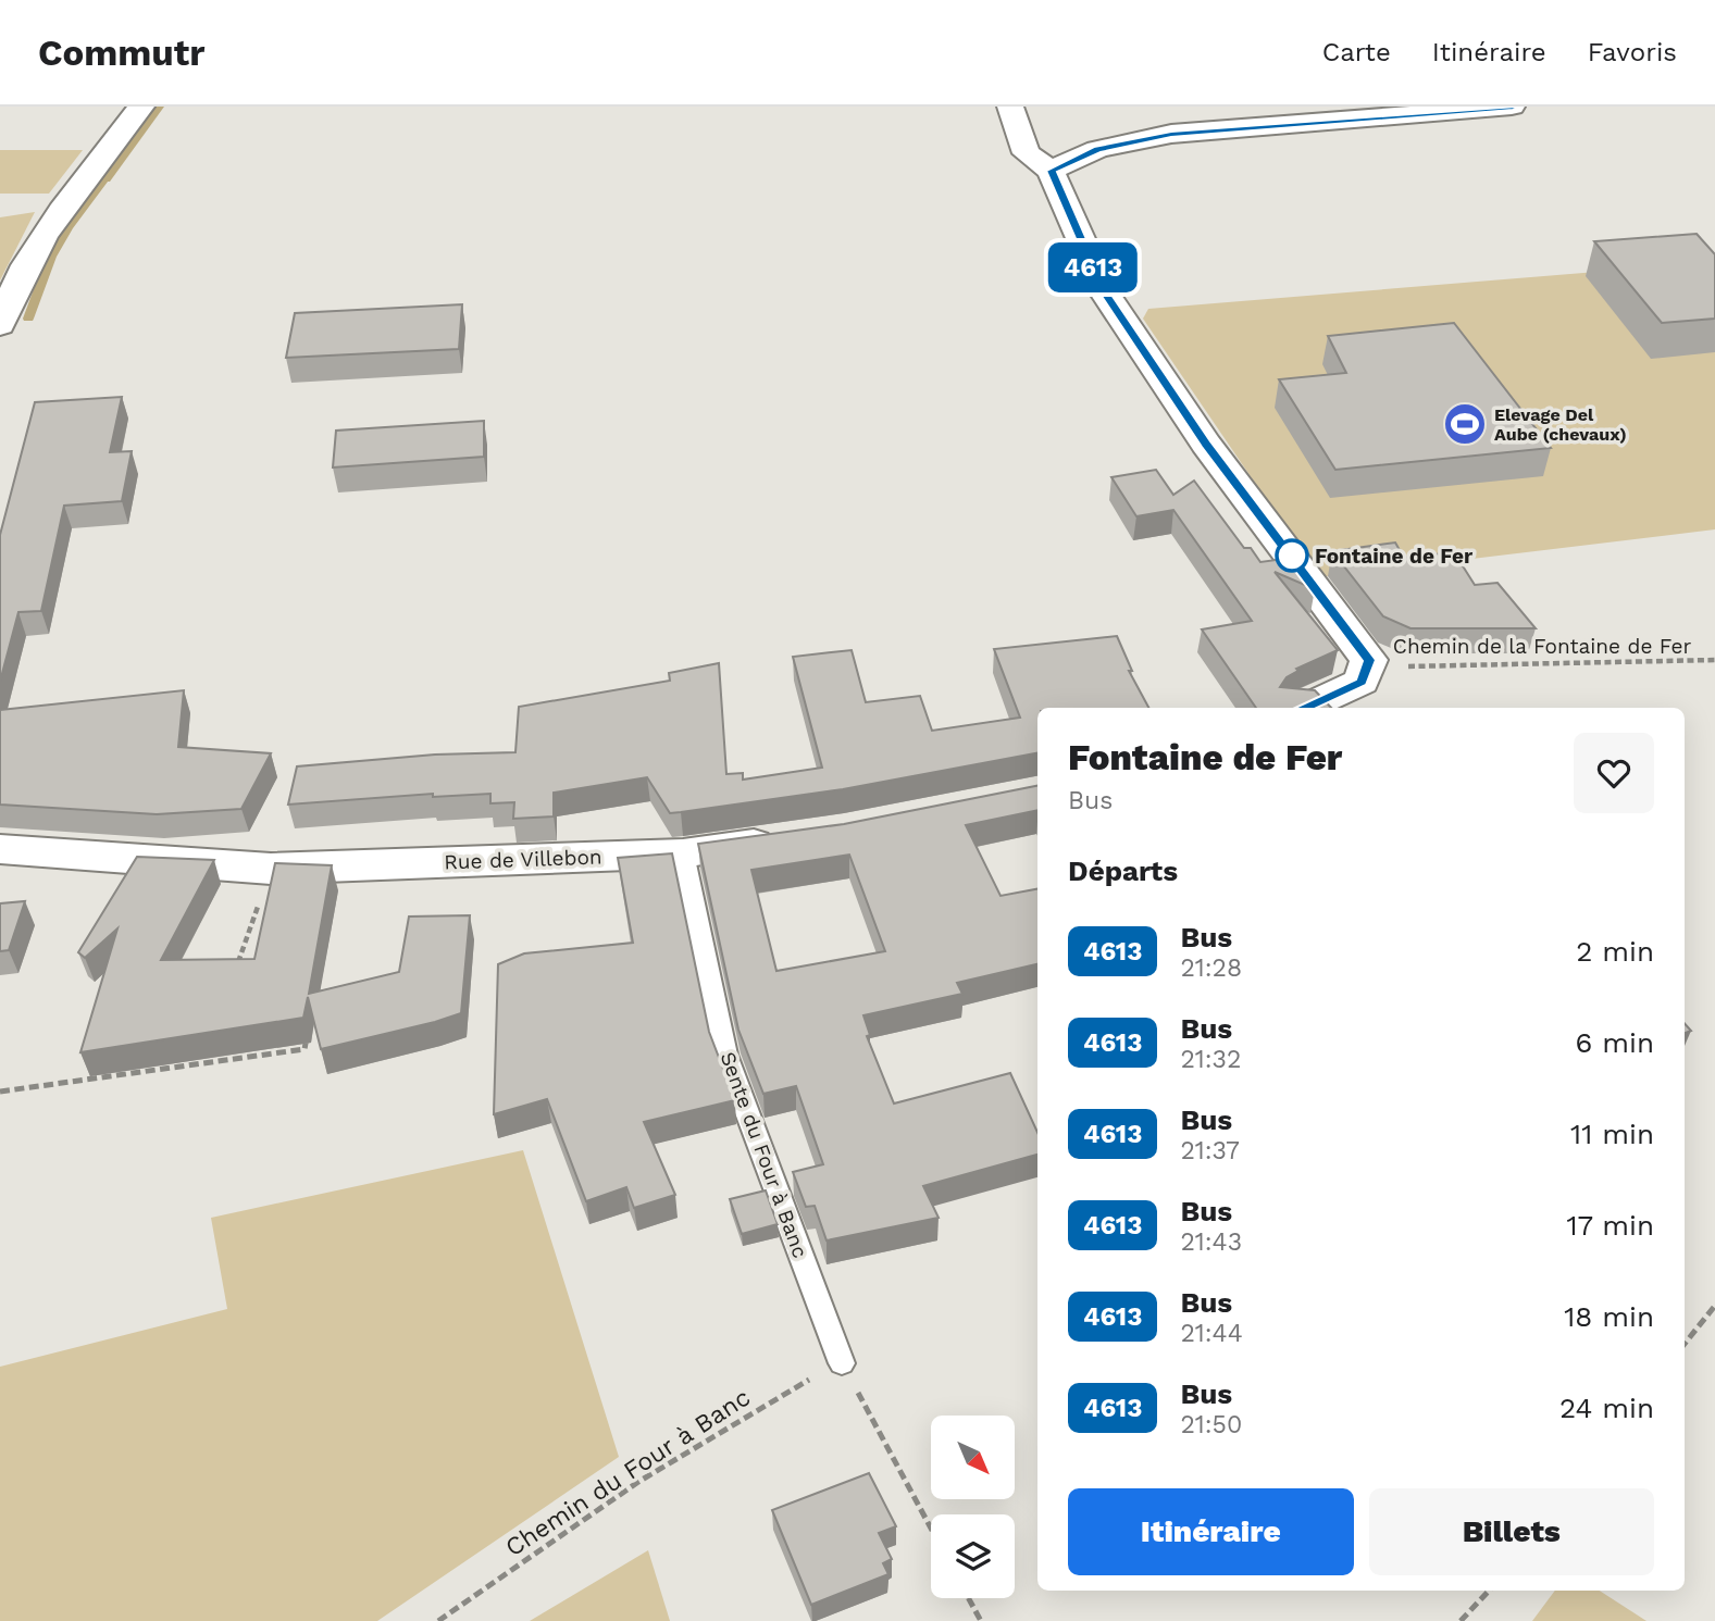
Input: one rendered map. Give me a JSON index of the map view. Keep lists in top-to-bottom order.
{
  "streets": {
    "street": ["Rue de Villebon"],
    "lane": ["Sente du Four à Banc"],
    "path": ["Chemin de la Fontaine de Fer", "Chemin du Four à Banc"]
  },
  "crossings": [
    ["Rue de Villebon", "Sente du Four à Banc"],
    ["Sente du Four à Banc", "Chemin du Four à Banc"]
  ],
  "places": {
    "sports": ["Elevage Del Aube (chevaux)"],
    "other": ["Fontaine de Fer"]
  },
  "lines": ["bus line 4613"],
  "north": "bottom right",
  "page": {
    "header": "Commutr",
    "nav": ["Carte", "Itinéraire", "Favoris"],
    "on_map": "4613",
    "heading": [
      ["Fontaine de Fer", "Bus"],
      "Départs"
    ],
    "list": [
      {
        "mark": "4613",
        "name": "Bus",
        "note": "21:28",
        "value": "2 min"
      },
      {
        "mark": "4613",
        "name": "Bus",
        "note": "21:32",
        "value": "6 min"
      },
      {
        "mark": "4613",
        "name": "Bus",
        "note": "21:37",
        "value": "11 min"
      },
      {
        "mark": "4613",
        "name": "Bus",
        "note": "21:43",
        "value": "17 min"
      },
      {
        "mark": "4613",
        "name": "Bus",
        "note": "21:44",
        "value": "18 min"
      },
      {
        "mark": "4613",
        "name": "Bus",
        "note": "21:50",
        "value": "24 min"
      }
    ],
    "buttons": ["Itinéraire", "Billets"]
  }
}
